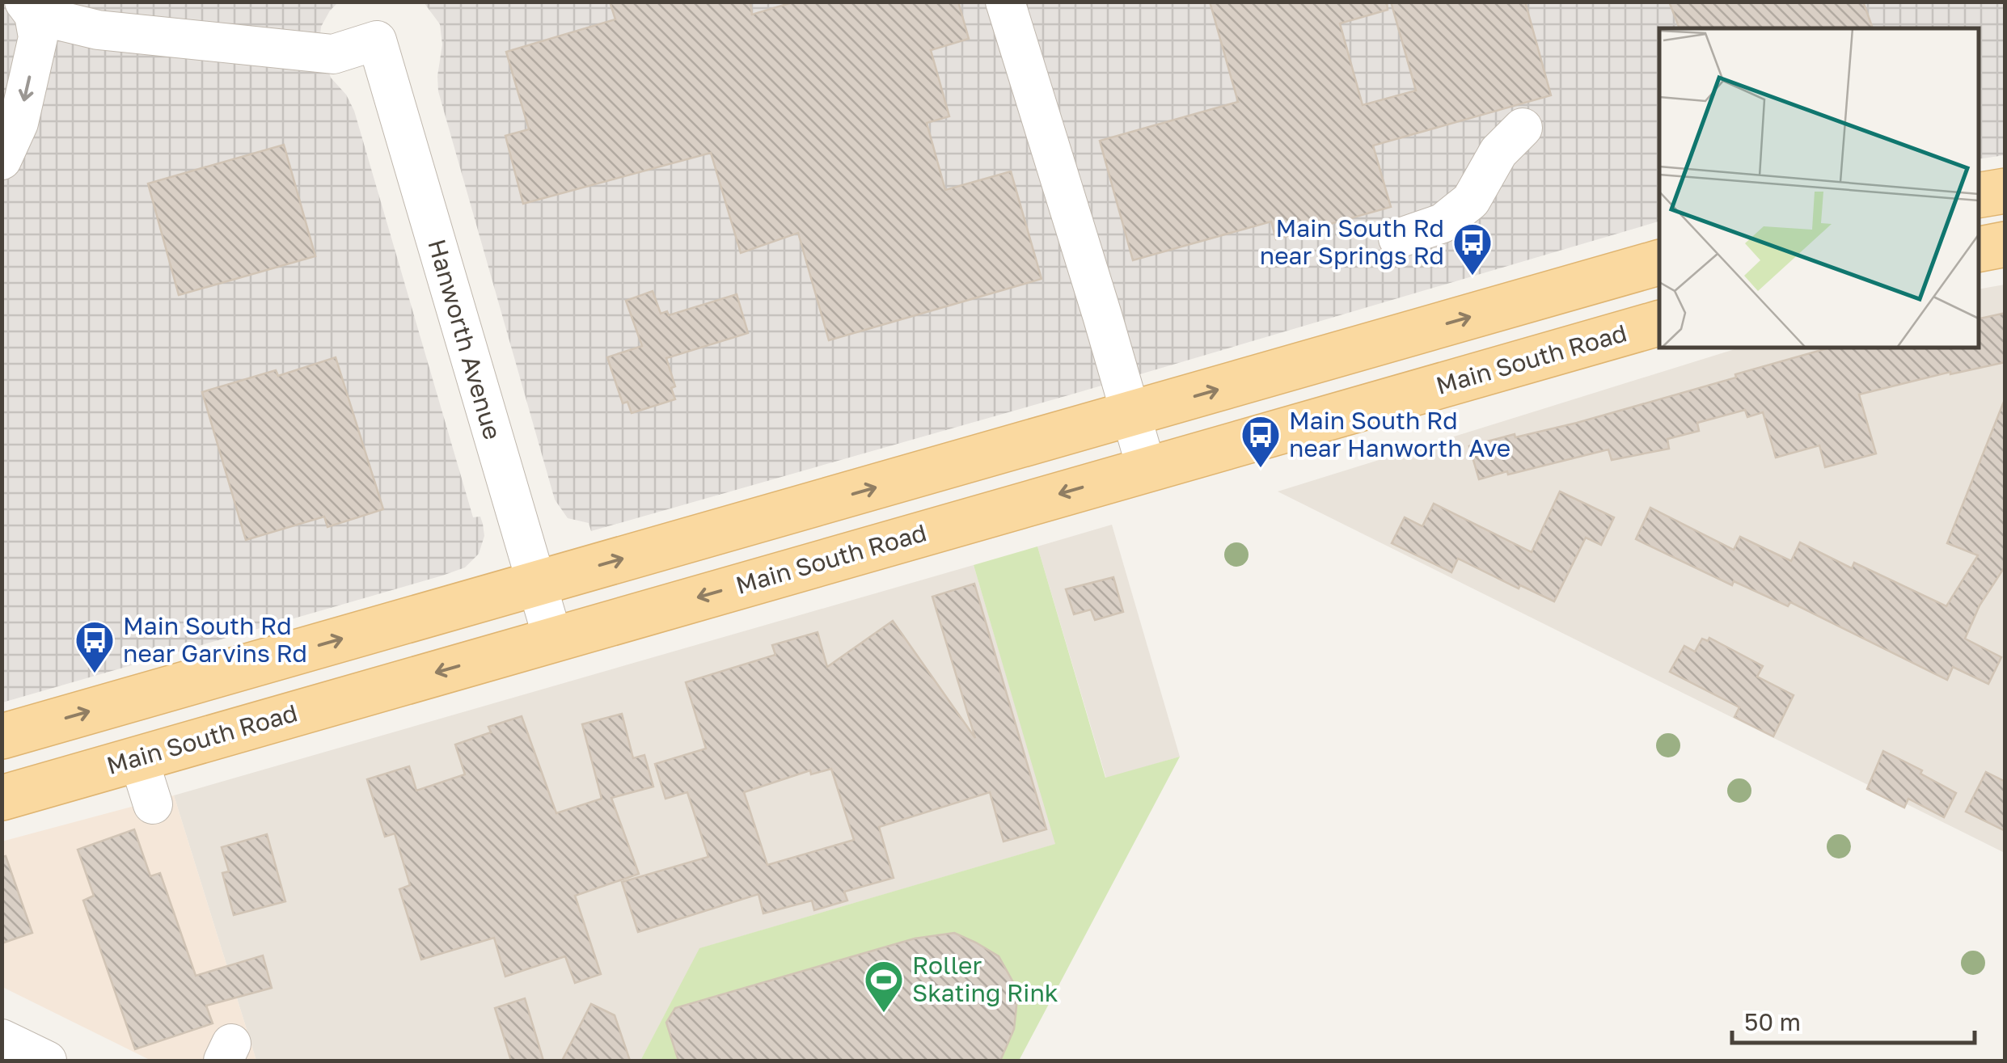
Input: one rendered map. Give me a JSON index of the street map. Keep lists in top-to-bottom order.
{
  "streets": {
    "main road": ["Main South Road"],
    "street": ["Hanworth Avenue"]
  },
  "crossings": [
    ["Hanworth Avenue", "Main South Road"]
  ],
  "places": {
    "bus stop": ["Main South Rd near Springs Rd", "Main South Rd near Hanworth Ave", "Main South Rd near Garvins Rd"],
    "sports": ["Roller Skating Rink"]
  },
  "scale_bar": "50 m"
}
